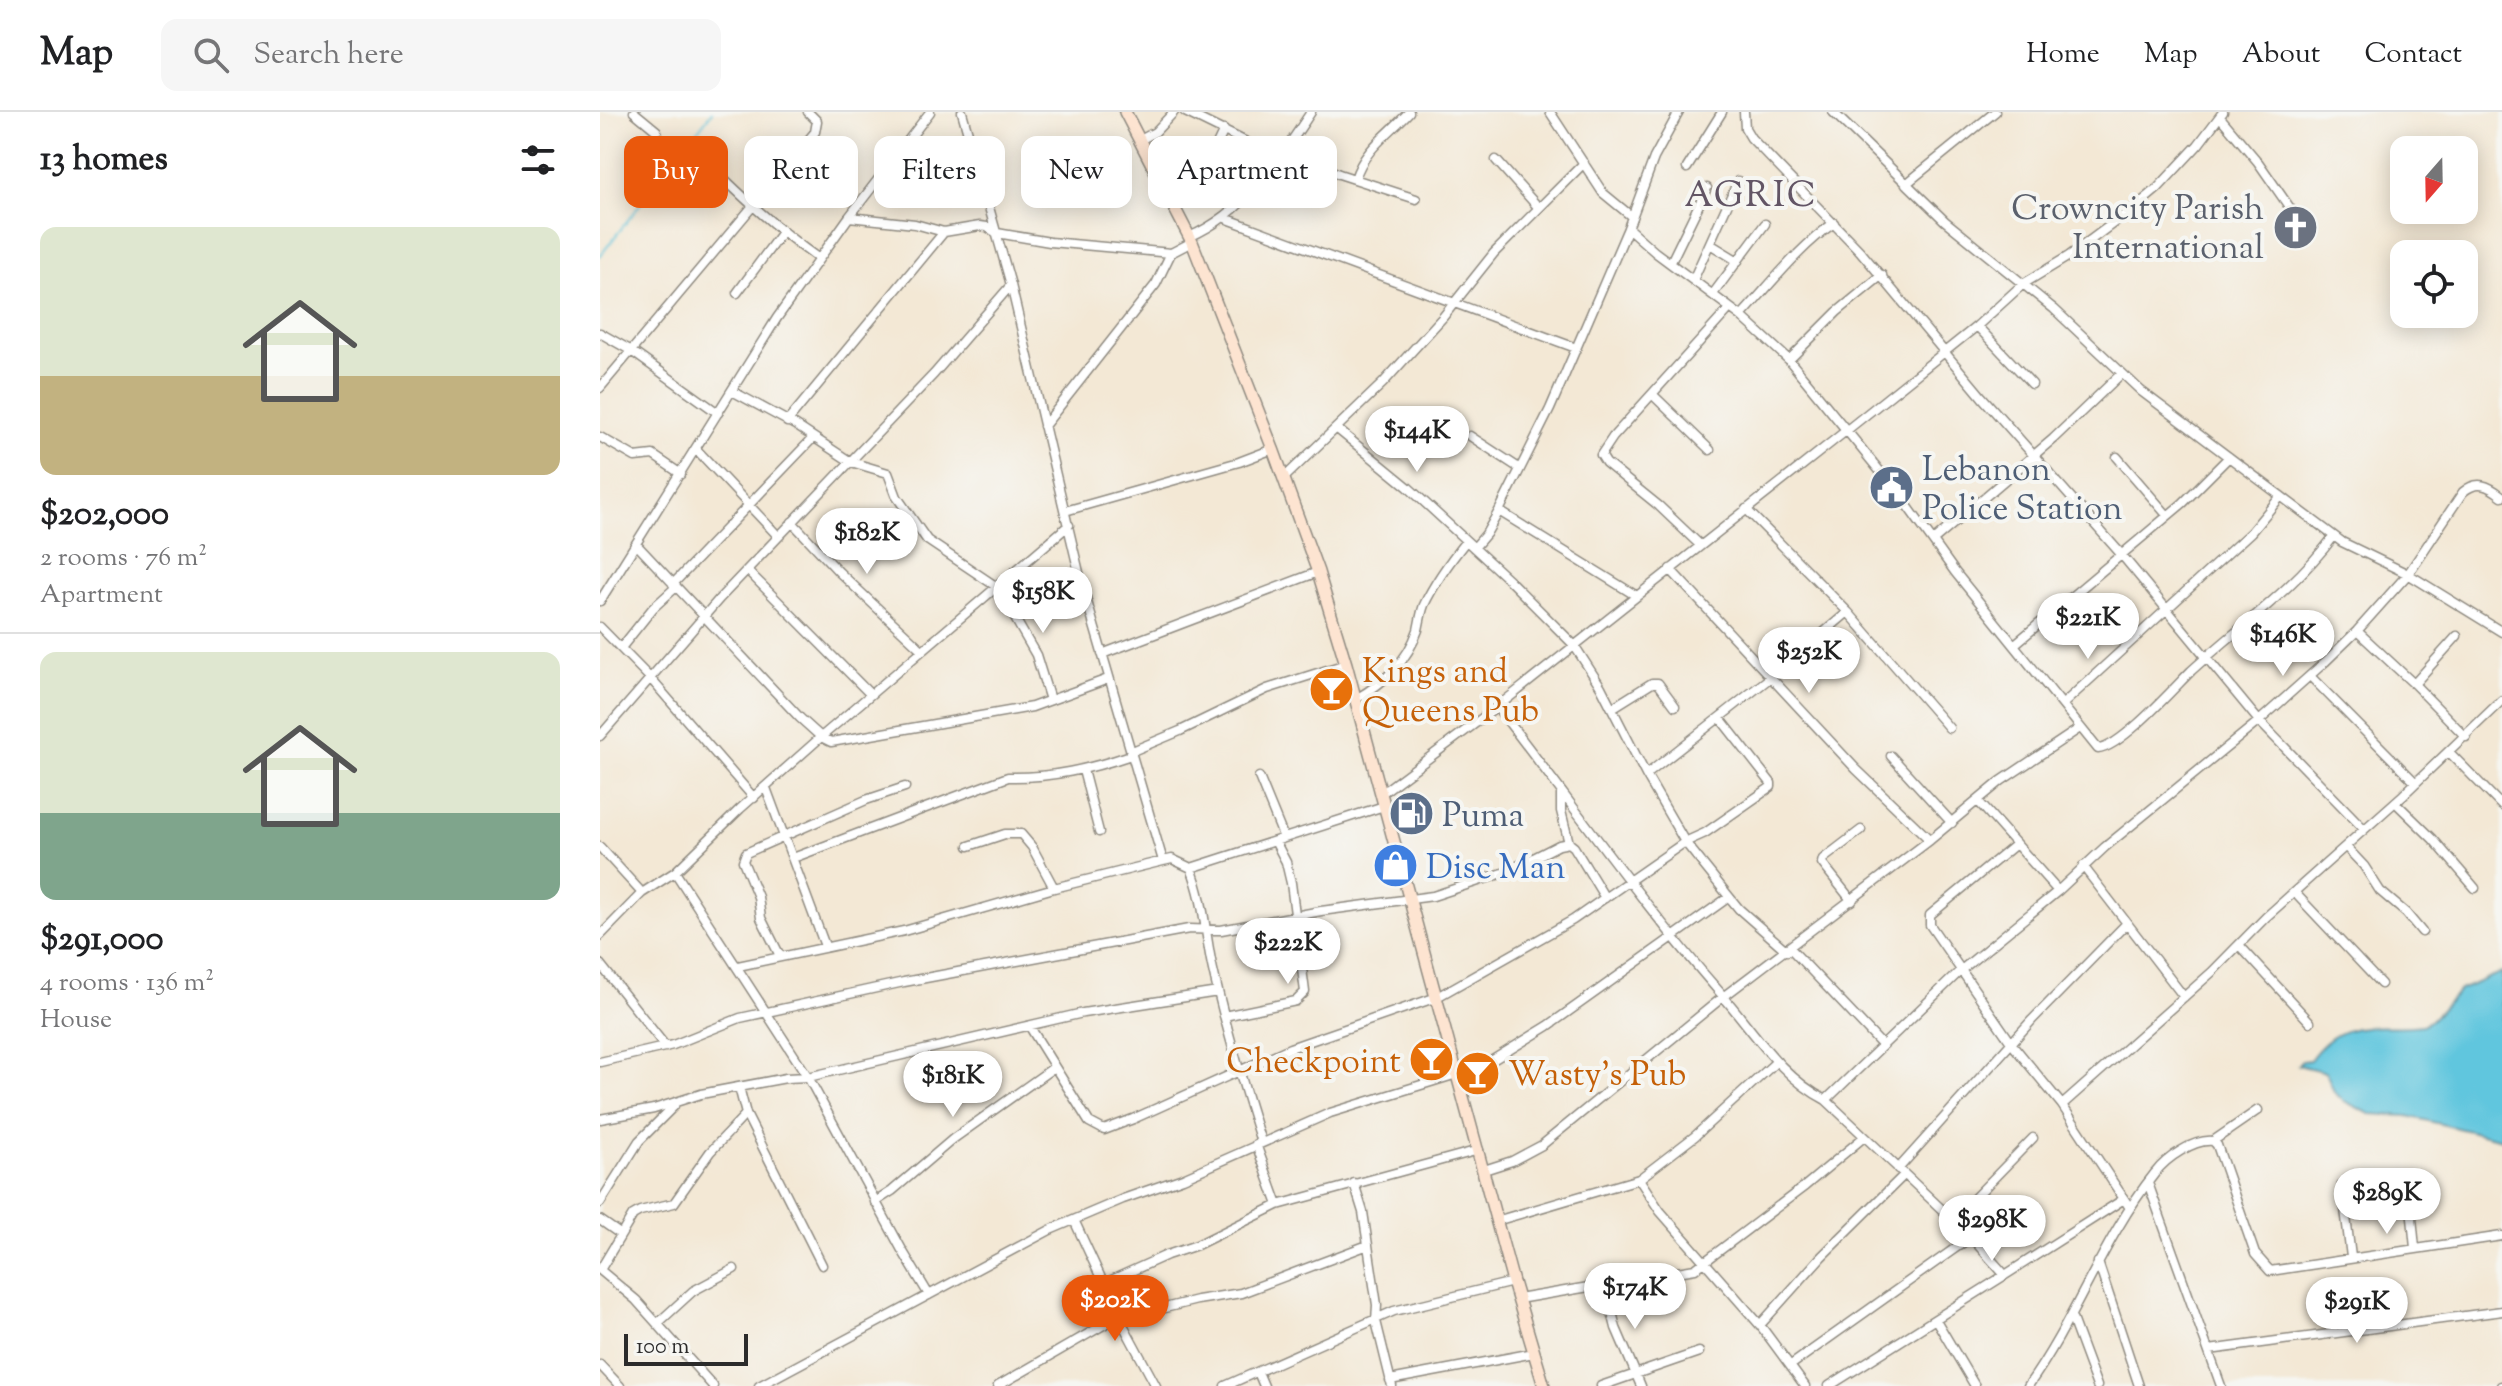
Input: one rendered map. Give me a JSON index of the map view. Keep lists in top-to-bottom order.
{
  "districts": ["AGRIC"],
  "places": {
    "church": ["Crowncity Parish International"],
    "public building": ["Lebanon Police Station"],
    "bar": ["Kings and Queens Pub", "Checkpoint", "Wasty's Pub"],
    "fuel station": ["Puma"],
    "shop": ["Disc Man"]
  },
  "scale_bar": "100 m",
  "north": "bottom",
  "page": {
    "header": "Map",
    "search": "Search here",
    "nav": [
      "Home",
      "Map",
      "About",
      "Contact"
    ],
    "heading": "13 homes",
    "chip": [
      "Buy",
      "Rent",
      "Filters",
      "New",
      "Apartment"
    ],
    "list": [
      {
        "name": "$202,000",
        "note": "2 rooms · 76 m² · Apartment"
      },
      {
        "name": "$291,000",
        "note": "4 rooms · 136 m² · House"
      }
    ],
    "price": [
      "$144K",
      "$182K",
      "$158K",
      "$221K",
      "$146K",
      "$252K",
      "$222K",
      "$181K",
      "$289K",
      "$298K",
      "$174K",
      "$202K",
      "$291K"
    ],
    "scale": "100 m"
  }
}
